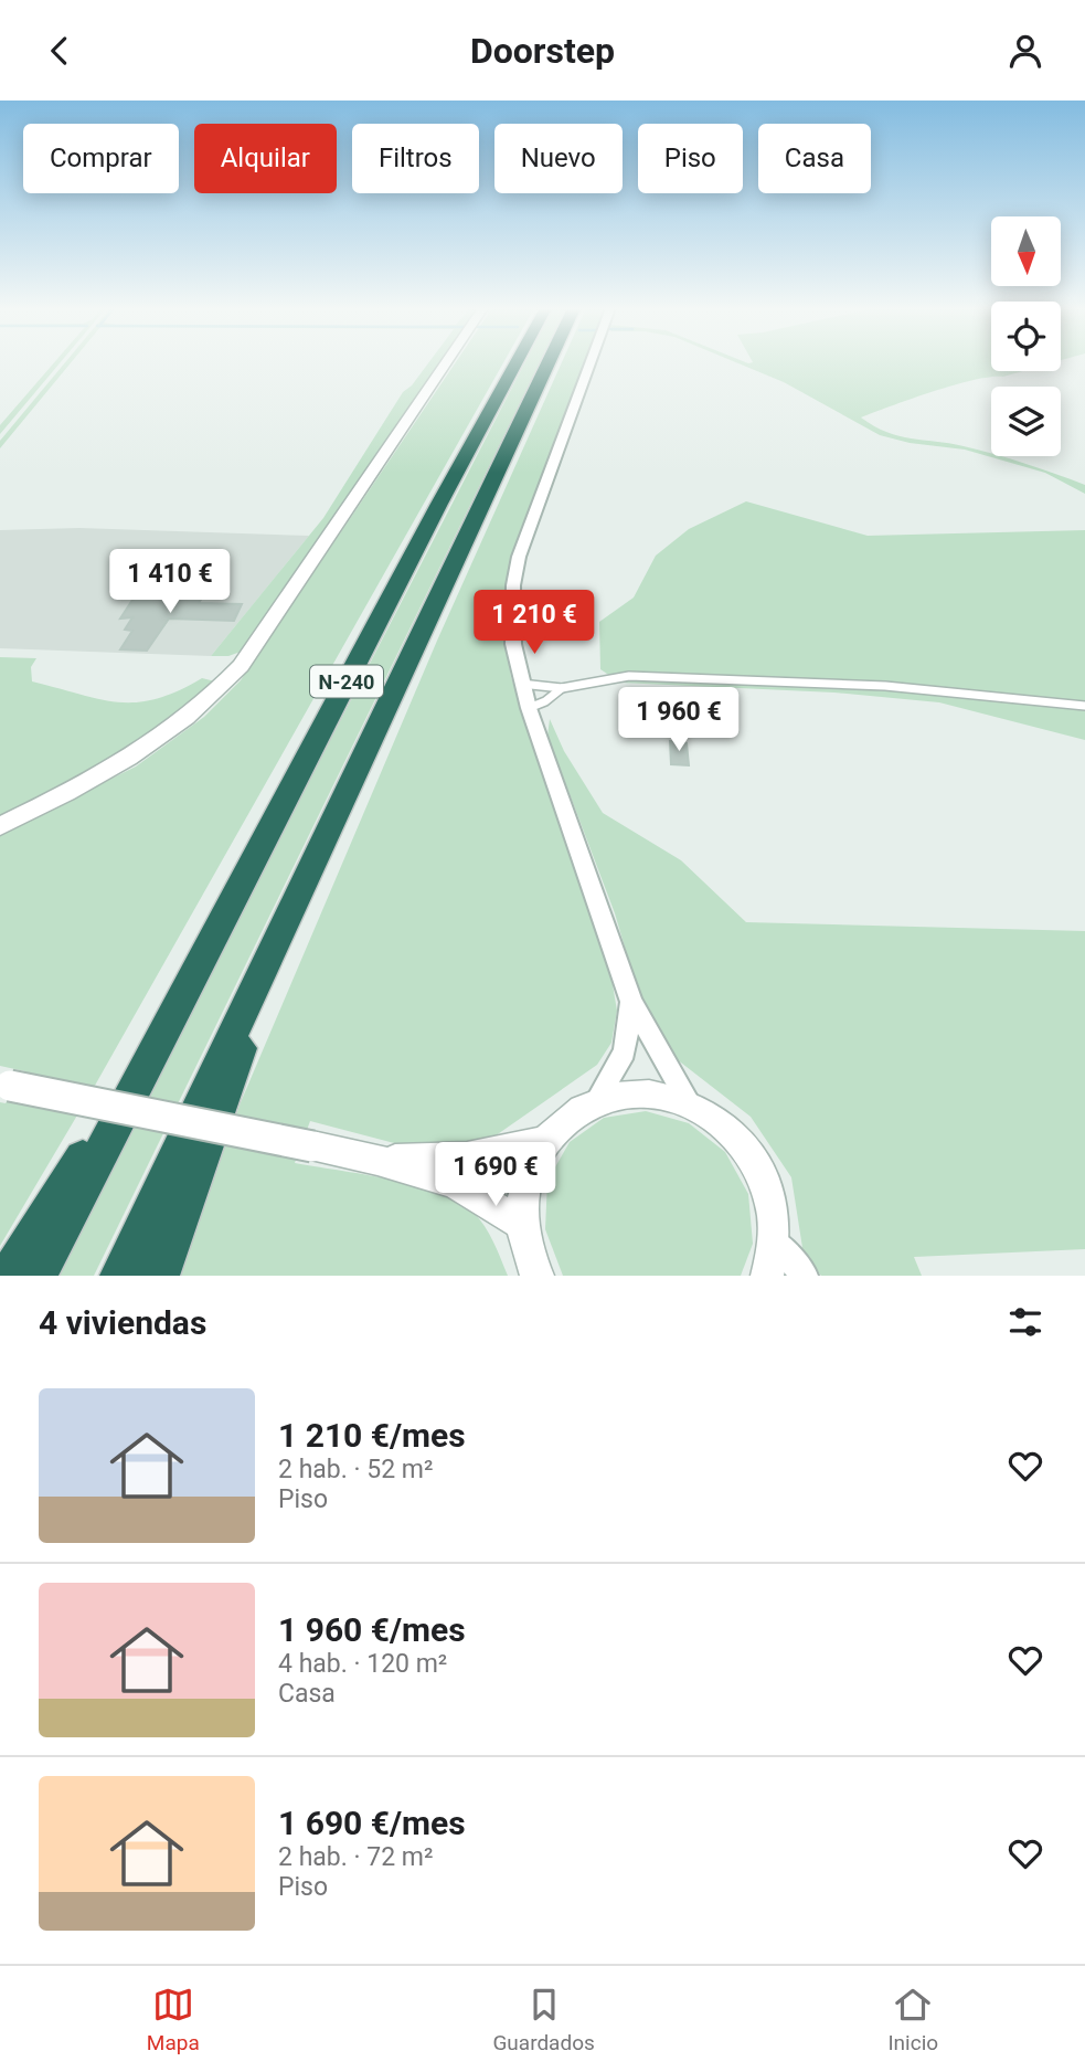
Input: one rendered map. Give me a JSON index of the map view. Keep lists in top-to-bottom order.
{
  "streets": {
    "highway": ["N-240"]
  },
  "north": "bottom",
  "page": {
    "header": "Doorstep",
    "chip": [
      "Comprar",
      "Alquilar",
      "Filtros",
      "Nuevo",
      "Piso",
      "Casa"
    ],
    "price": [
      "1 410 €",
      "1 210 €",
      "1 960 €",
      "1 690 €"
    ],
    "heading": "4 viviendas",
    "list": [
      {
        "name": "1 210 €/mes",
        "note": "2 hab. · 52 m² · Piso"
      },
      {
        "name": "1 960 €/mes",
        "note": "4 hab. · 120 m² · Casa"
      },
      {
        "name": "1 690 €/mes",
        "note": "2 hab. · 72 m² · Piso"
      }
    ],
    "tabs": ["Mapa", "Guardados", "Inicio"]
  }
}
